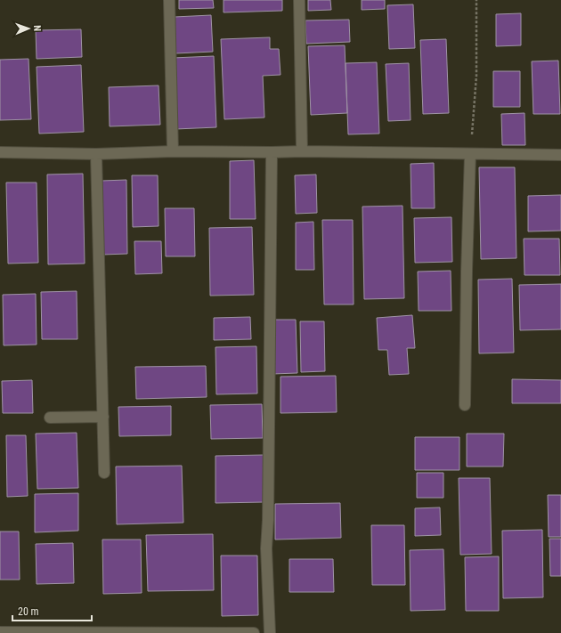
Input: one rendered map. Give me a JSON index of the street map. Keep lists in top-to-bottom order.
{
  "scale_bar": "20 m",
  "north": "right"
}
